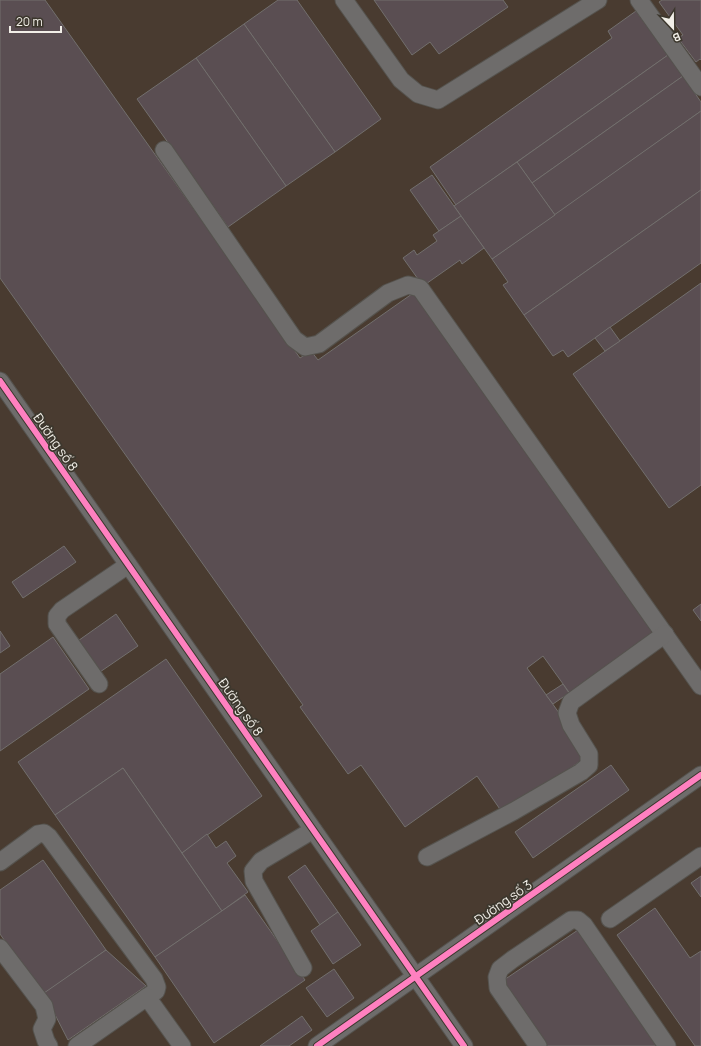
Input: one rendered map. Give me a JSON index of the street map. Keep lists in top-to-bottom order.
{
  "streets": {
    "street": ["Đường số 8", "Đường số 3"]
  },
  "crossings": [
    ["Đường số 8", "Đường số 3"]
  ],
  "scale_bar": "20 m",
  "north": "bottom"
}
